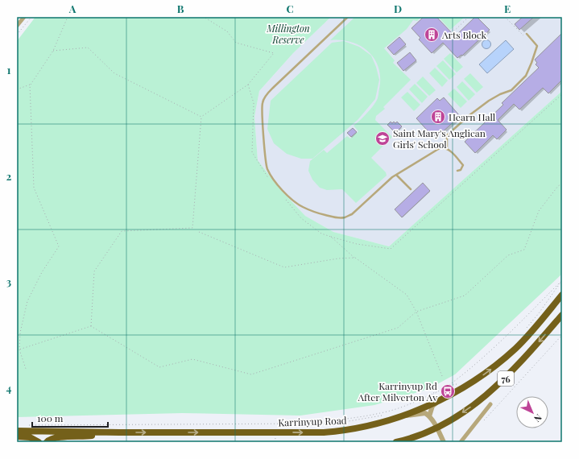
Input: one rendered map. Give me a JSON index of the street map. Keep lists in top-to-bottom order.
{
  "streets": {
    "highway": ["76", "Karrinyup Road"]
  },
  "one_way": ["Karrinyup Road"],
  "parks": ["Millington Reserve"],
  "places": {
    "building": ["Arts Block", "Hearn Hall"],
    "school or university": ["Saint Mary's Anglican Girls' School"],
    "bus stop": ["Karrinyup Rd After Milverton Av"]
  },
  "scale_bar": "100 m",
  "north": "bottom right",
  "grid": {
    "columns": [
      "A",
      "B",
      "C",
      "D",
      "E"
    ],
    "rows": [
      "1",
      "2",
      "3",
      "4"
    ]
  }
}
